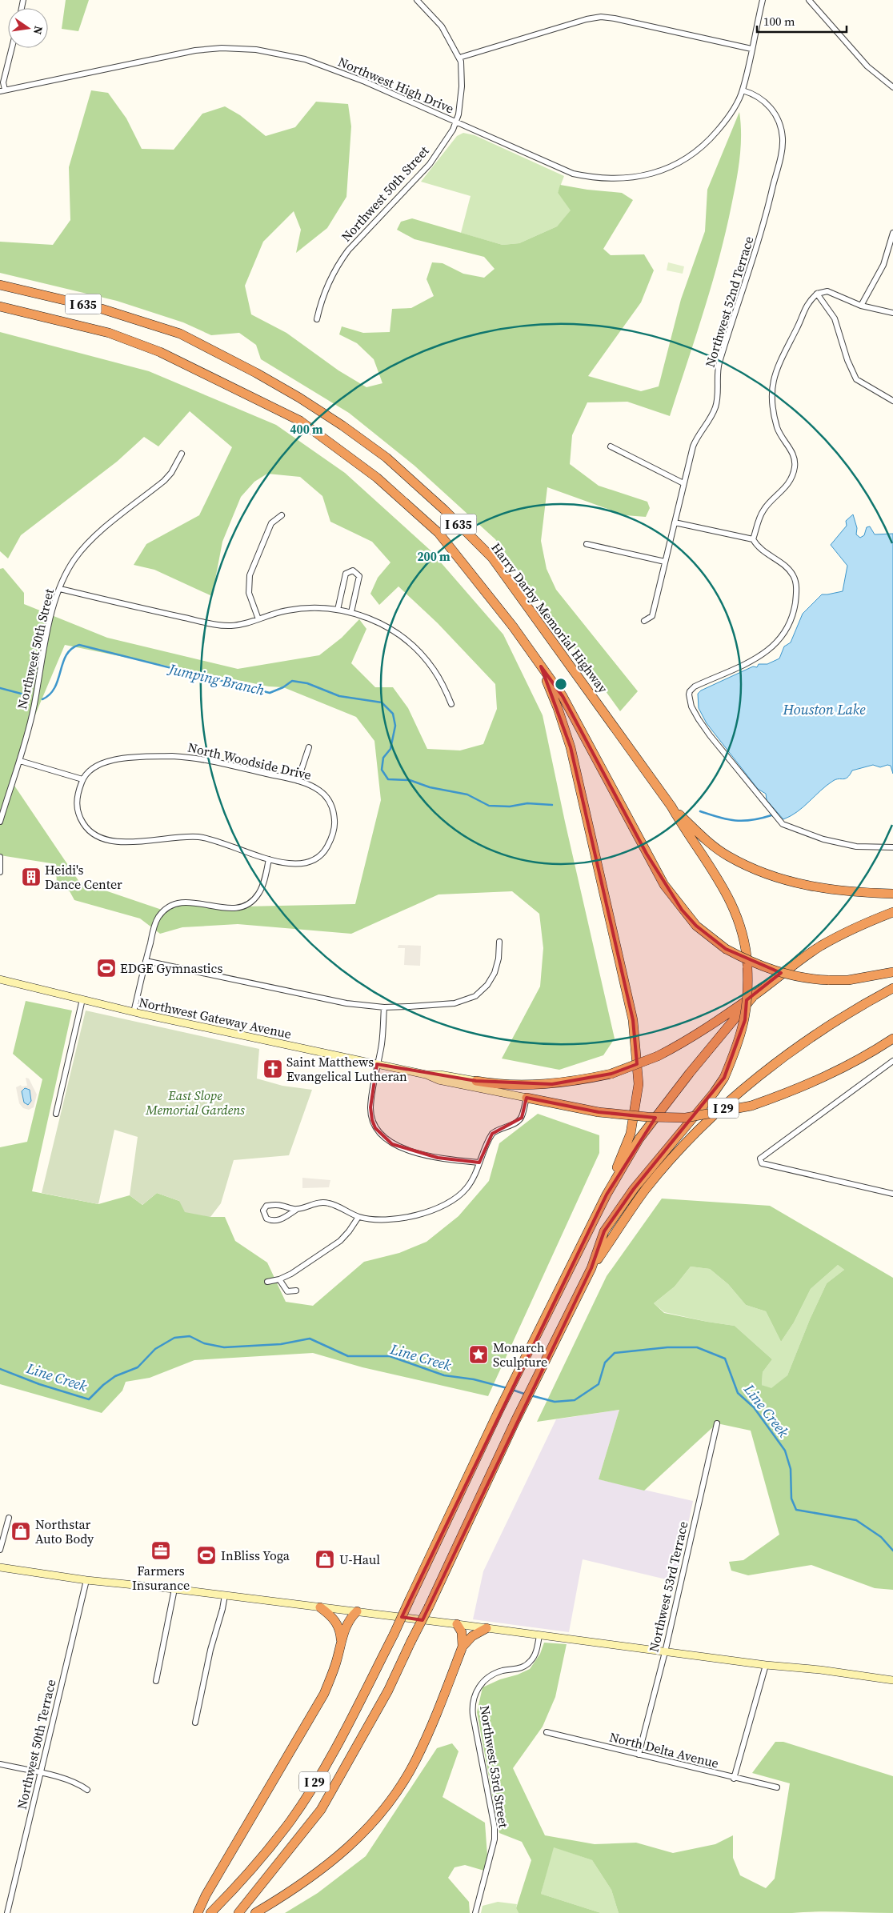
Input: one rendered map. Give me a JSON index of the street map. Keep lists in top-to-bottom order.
{
  "streets": {
    "highway": ["I 635", "Harry Darby Memorial Highway", "I 29"],
    "main road": ["Northwest Gateway Avenue"],
    "street": [
      "Northwest High Drive",
      "Northwest 50th Street",
      "Northwest 52nd Terrace",
      "North Woodside Drive",
      "Northwest 53rd Terrace",
      "Northwest 50th Terrace",
      "North Delta Avenue",
      "Northwest 53rd Street"
    ]
  },
  "crossings": [
    ["Northwest High Drive", "Northwest 50th Street"],
    ["Northwest High Drive", "Northwest 52nd Terrace"],
    ["Northwest 53rd Terrace", "North Delta Avenue"]
  ],
  "water": ["Jumping Branch", "Houston Lake", "Line Creek"],
  "parks": ["East Slope Memorial Gardens"],
  "places": {
    "building": ["Heidi's Dance Center"],
    "sports": ["EDGE Gymnastics", "InBliss Yoga"],
    "church": ["Saint Matthews Evangelical Lutheran"],
    "place": ["Monarch Sculpture"],
    "shop": ["Northstar Auto Body", "U-Haul"],
    "office": ["Farmers Insurance"]
  },
  "scale_bar": "100 m",
  "north": "right",
  "rings": ["400 m", "200 m"]
}
